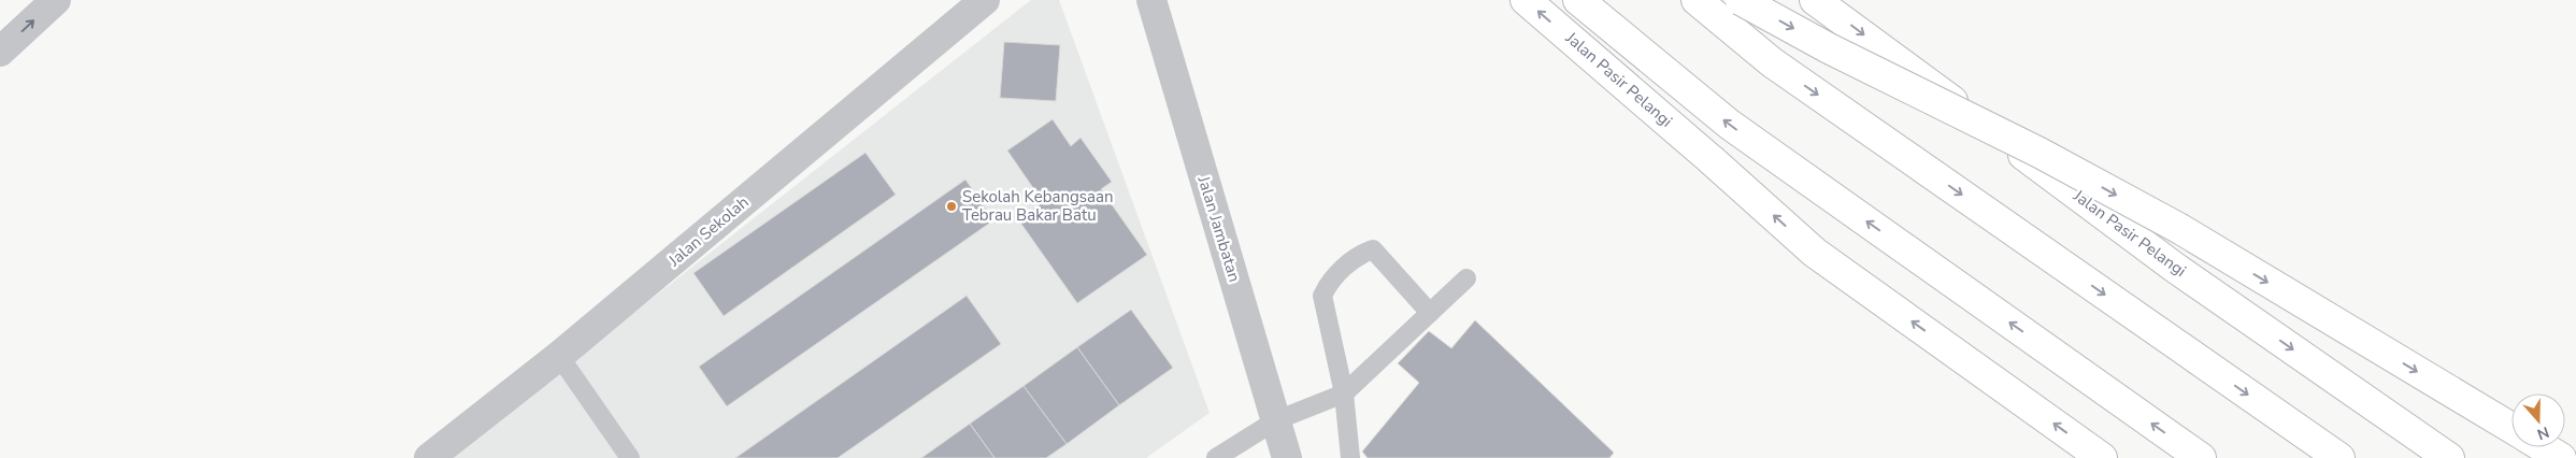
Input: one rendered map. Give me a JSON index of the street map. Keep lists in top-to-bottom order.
{
  "streets": {
    "main road": ["Jalan Pasir Pelangi"],
    "street": ["Jalan Jambatan", "Jalan Sekolah"]
  },
  "places": ["Sekolah Kebangsaan Tebrau Bakar Batu"],
  "north": "bottom"
}
